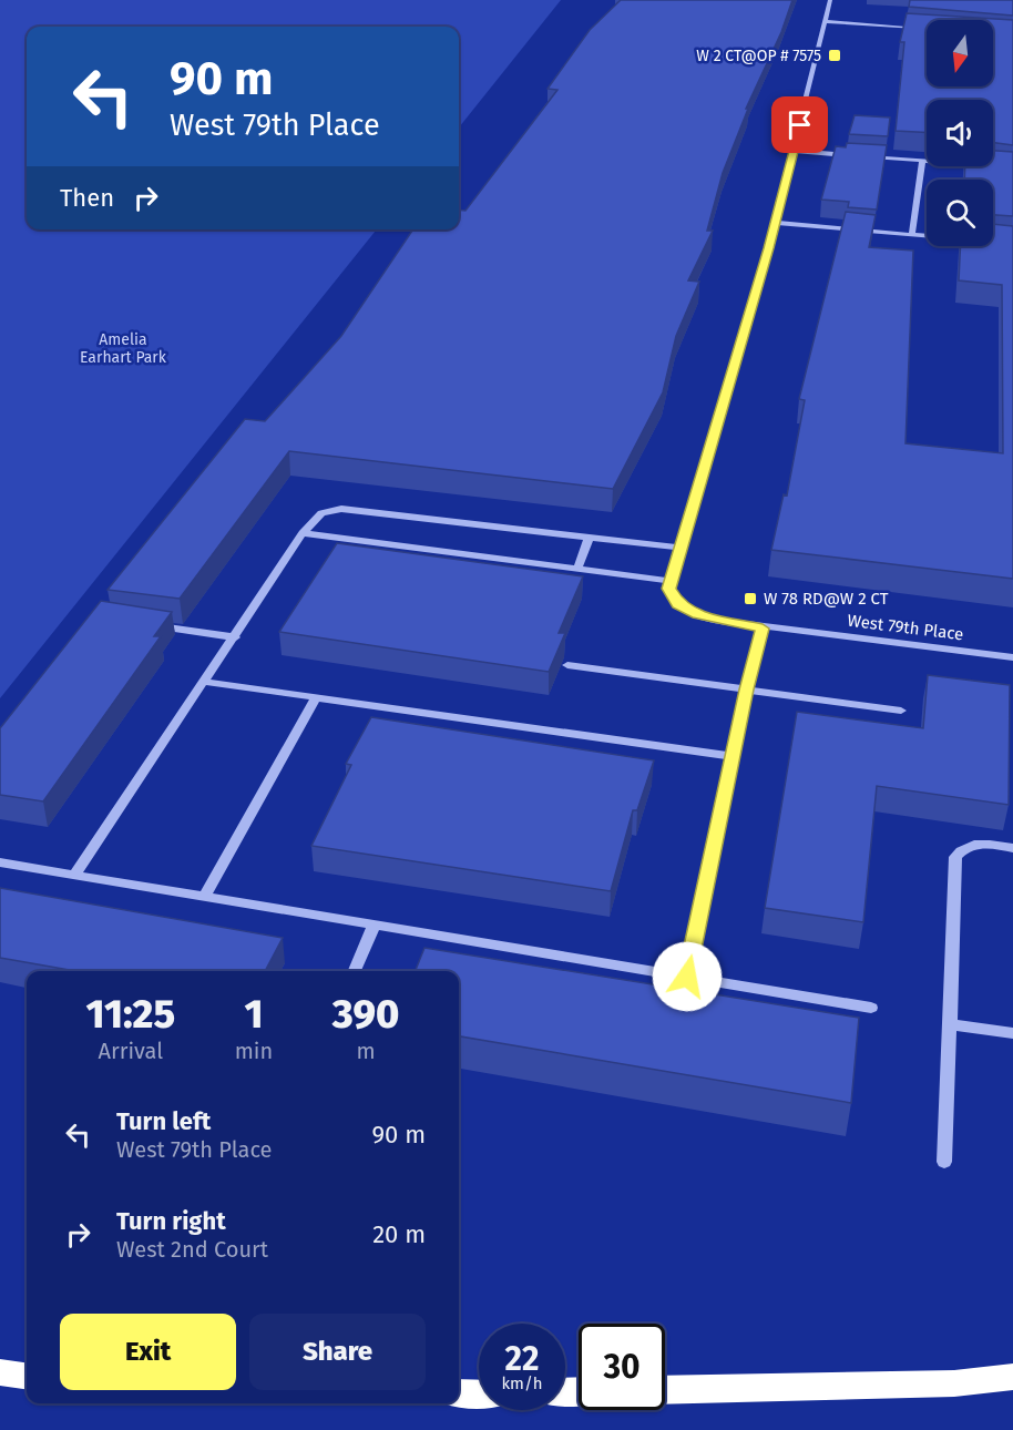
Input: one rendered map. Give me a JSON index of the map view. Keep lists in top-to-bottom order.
{
  "streets": {
    "street": ["West 79th Place"]
  },
  "parks": ["Amelia Earhart Park"],
  "places": {
    "transit": ["W 2 CT@OP # 7575", "W 78 RD@W 2 CT"]
  },
  "north": "bottom",
  "page": {
    "turn": ["90 m", "West 79th Place"],
    "then": "Then",
    "eta": [
      "11:25",
      "Arrival",
      "1",
      "min",
      "390",
      "m"
    ],
    "list": [
      {
        "name": "Turn left",
        "note": "West 79th Place",
        "value": "90 m"
      },
      {
        "name": "Turn right",
        "note": "West 2nd Court",
        "value": "20 m"
      }
    ],
    "buttons": ["Exit", "Share"],
    "speed": "22 km/h",
    "limit": "30"
  }
}
